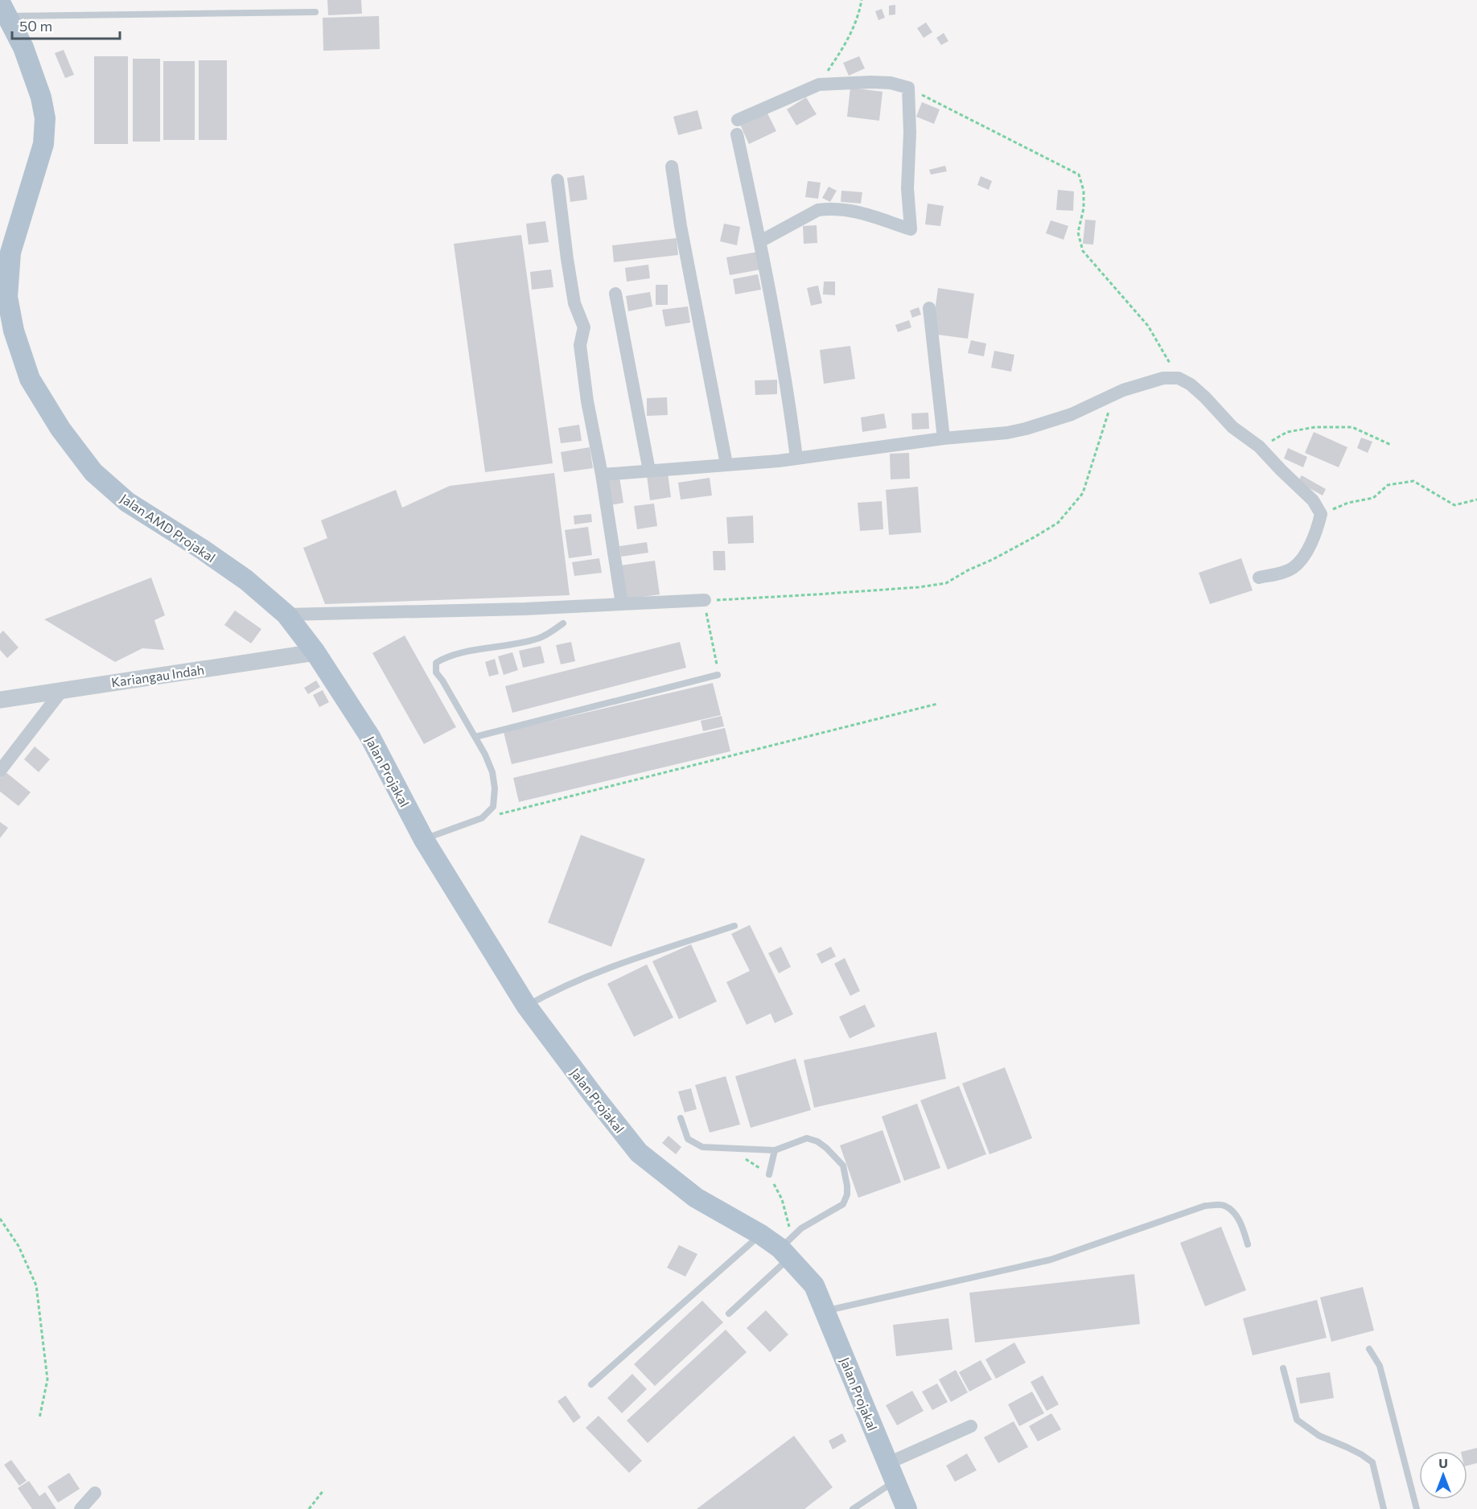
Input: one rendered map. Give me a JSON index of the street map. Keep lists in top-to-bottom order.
{
  "streets": {
    "main road": ["Jalan AMD Projakal", "Jalan Projakal"],
    "street": ["Kariangau Indah"]
  },
  "crossings": [
    ["Jalan AMD Projakal", "Kariangau Indah"],
    ["Jalan AMD Projakal", "Jalan Projakal"],
    ["Kariangau Indah", "Jalan Projakal"]
  ],
  "scale_bar": "50 m",
  "north": "top"
}
